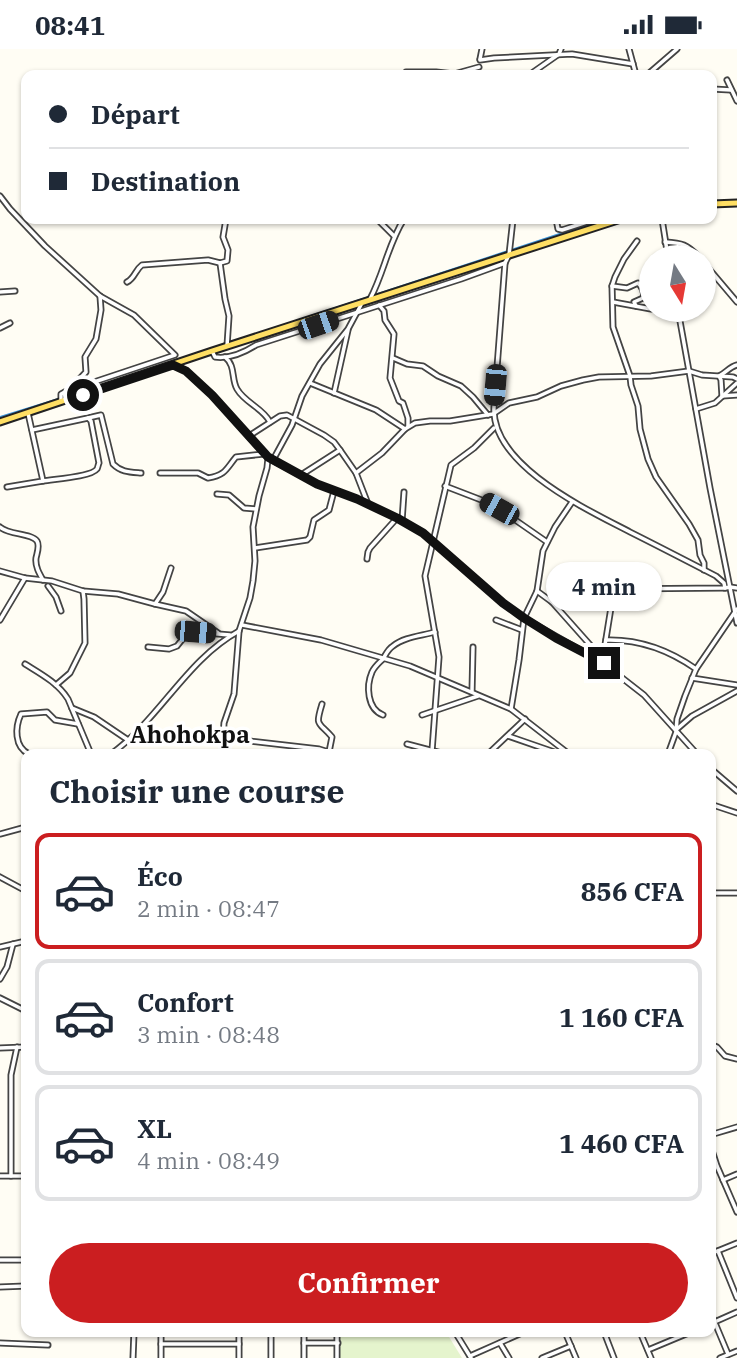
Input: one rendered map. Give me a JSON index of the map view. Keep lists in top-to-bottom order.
{
  "districts": ["Ahohokpa"],
  "north": "bottom",
  "page": {
    "status": "08:41",
    "banner": ["Départ", "Destination"],
    "bubble": "4 min",
    "heading": "Choisir une course",
    "list": [
      {
        "name": "Éco",
        "note": "2 min · 08:47",
        "value": "856 CFA"
      },
      {
        "name": "Confort",
        "note": "3 min · 08:48",
        "value": "1 160 CFA"
      },
      {
        "name": "XL",
        "note": "4 min · 08:49",
        "value": "1 460 CFA"
      }
    ],
    "buttons": "Confirmer"
  }
}
